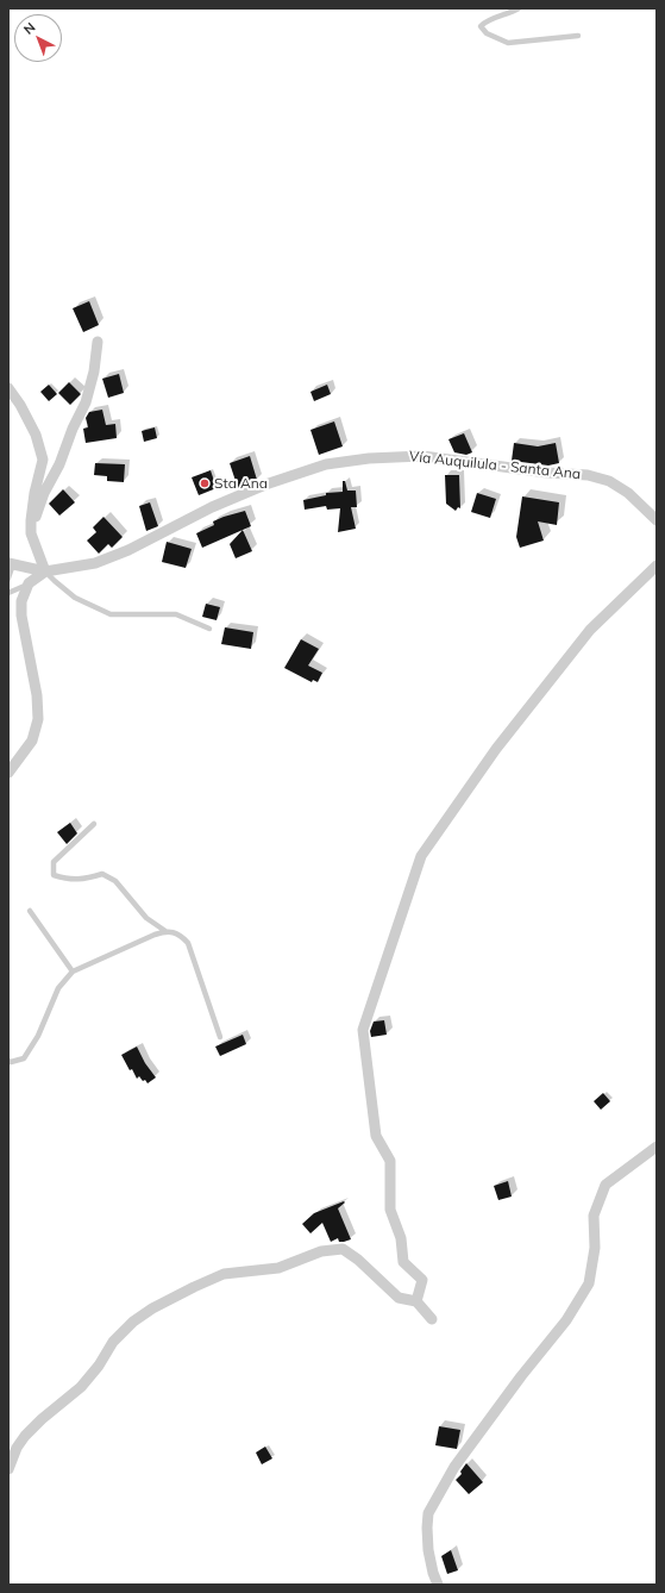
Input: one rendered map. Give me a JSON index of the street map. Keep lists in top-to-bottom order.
{
  "streets": {
    "street": ["Vía Auquilula - Santa Ana"]
  },
  "places": ["Sta Ana"],
  "north": "top left"
}
